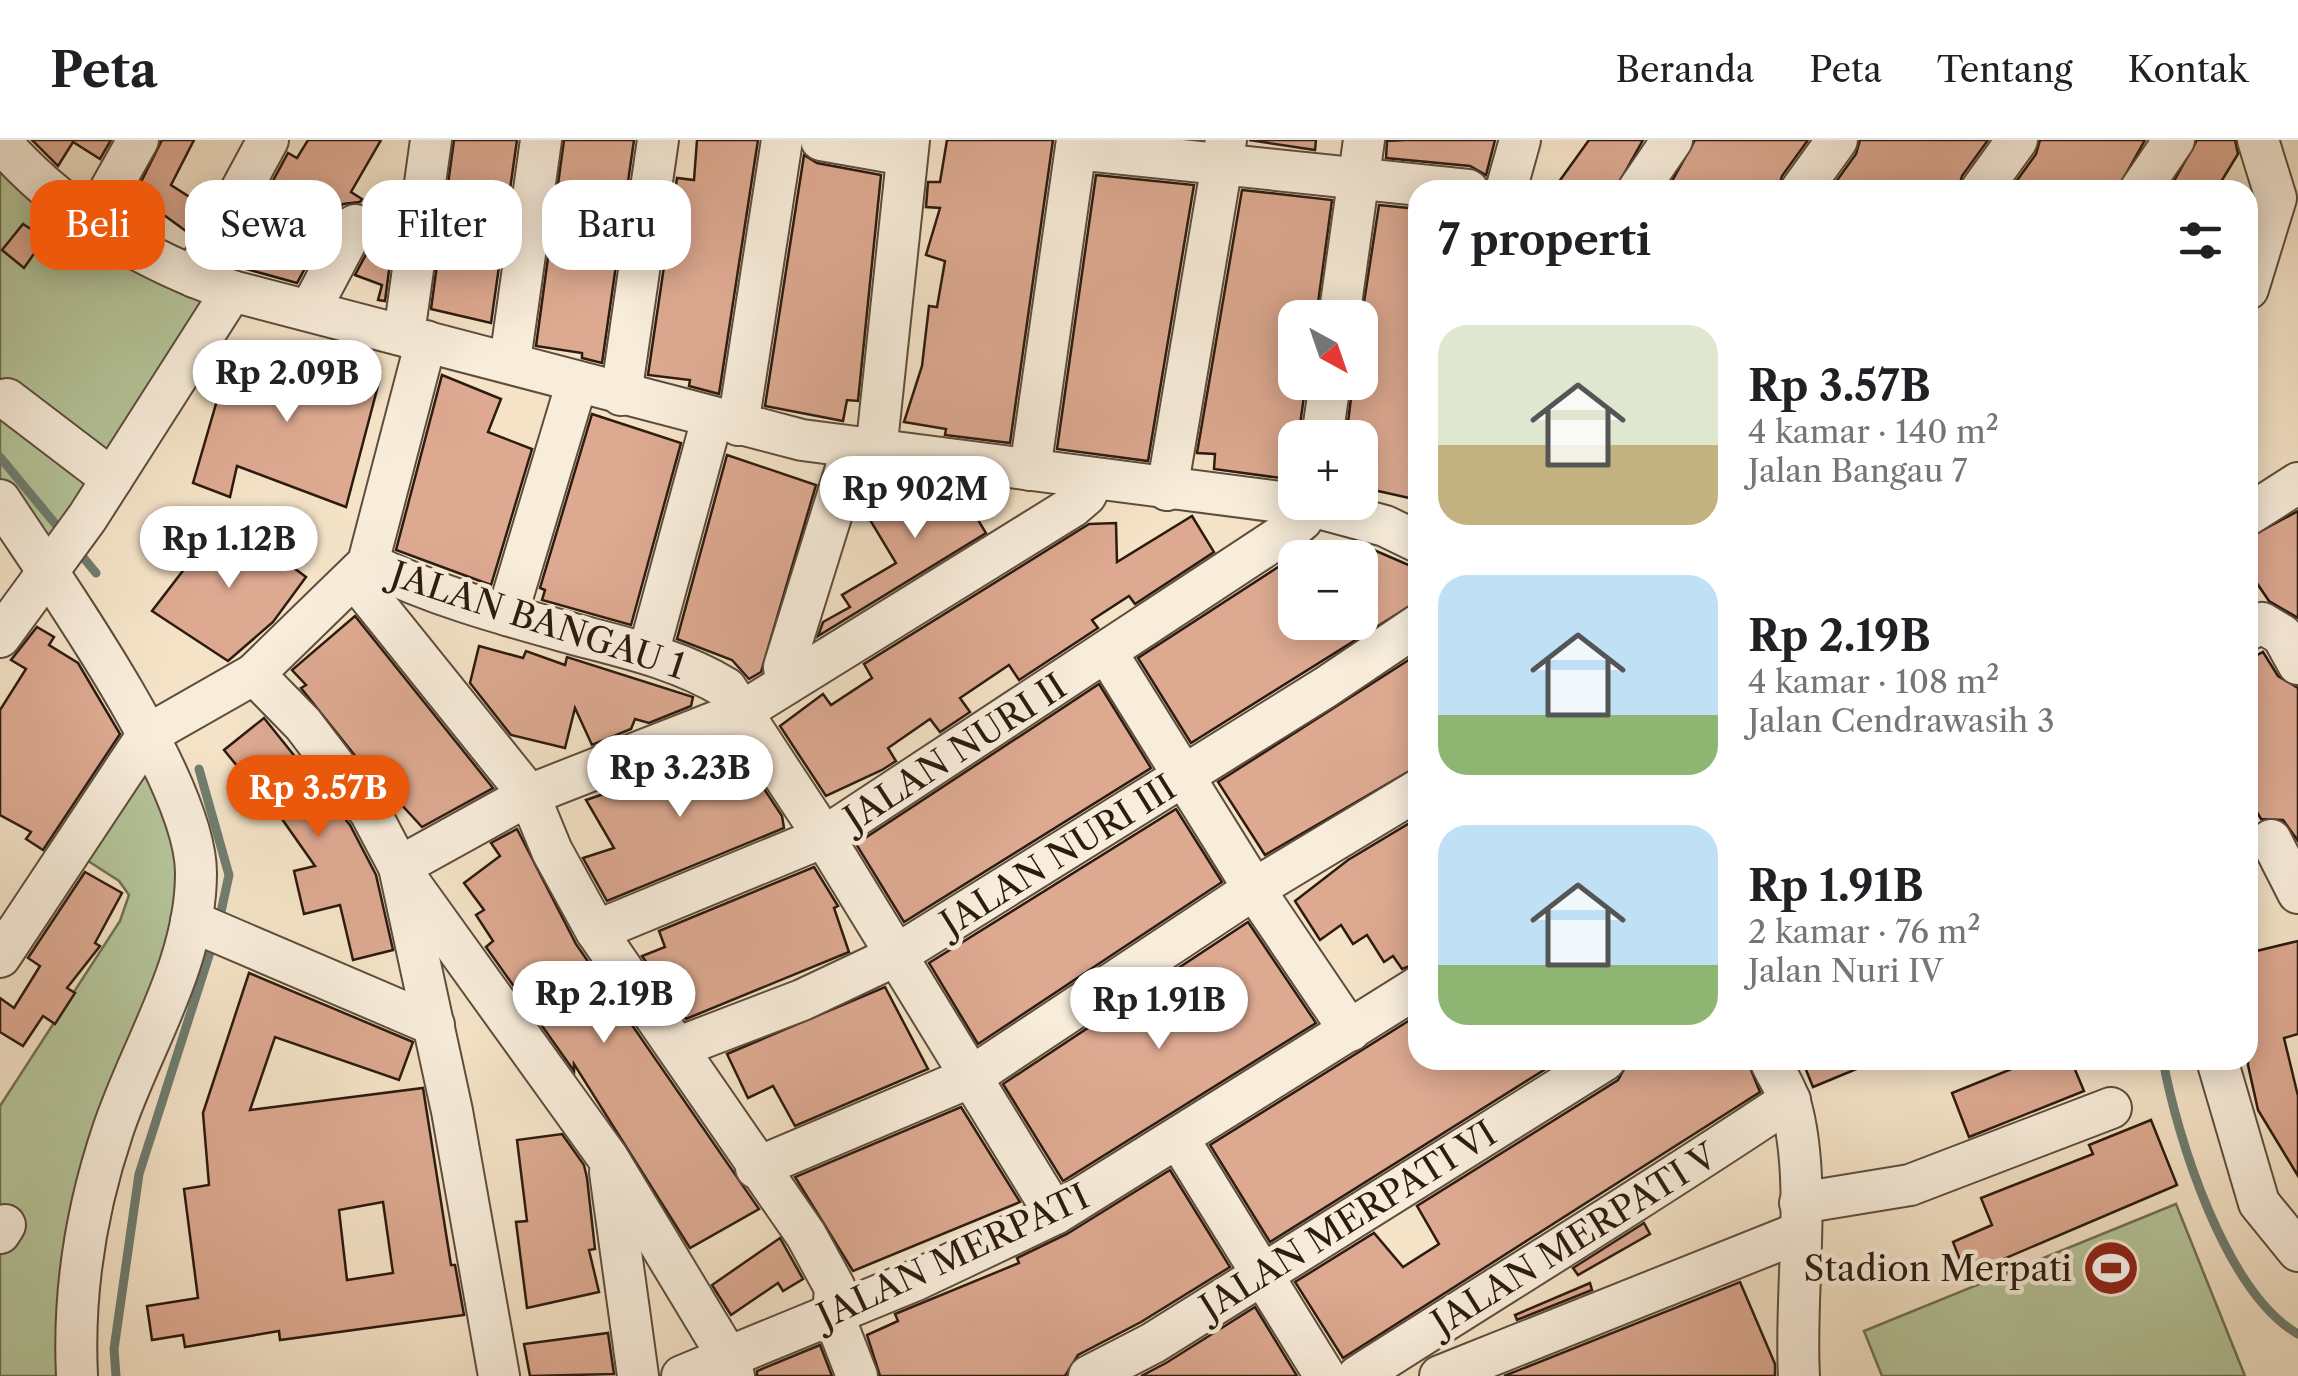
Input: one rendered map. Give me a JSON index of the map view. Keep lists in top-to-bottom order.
{
  "streets": {
    "street": [
      "JALAN BANGAU 1",
      "JALAN NURI II",
      "JALAN NURI III",
      "JALAN MERPATI VI",
      "JALAN MERPATI V",
      "JALAN MERPATI"
    ]
  },
  "crossings": [
    ["JALAN BANGAU 1", "JALAN NURI II"],
    ["JALAN BANGAU 1", "JALAN NURI III"],
    ["JALAN BANGAU 1", "JALAN MERPATI"]
  ],
  "places": {
    "sports": ["Stadion Merpati"]
  },
  "north": "bottom right",
  "page": {
    "header": "Peta",
    "nav": [
      "Beranda",
      "Peta",
      "Tentang",
      "Kontak"
    ],
    "chip": [
      "Beli",
      "Sewa",
      "Filter",
      "Baru"
    ],
    "heading": "7 properti",
    "map_buttons": ["+", "−"],
    "list": [
      {
        "name": "Rp 3.57B",
        "note": "4 kamar · 140 m² · Jalan Bangau 7"
      },
      {
        "name": "Rp 2.19B",
        "note": "4 kamar · 108 m² · Jalan Cendrawasih 3"
      },
      {
        "name": "Rp 1.91B",
        "note": "2 kamar · 76 m² · Jalan Nuri IV"
      }
    ],
    "price": [
      "Rp 2.09B",
      "Rp 902M",
      "Rp 1.12B",
      "Rp 3.23B",
      "Rp 3.57B",
      "Rp 2.19B",
      "Rp 1.91B"
    ]
  }
}
